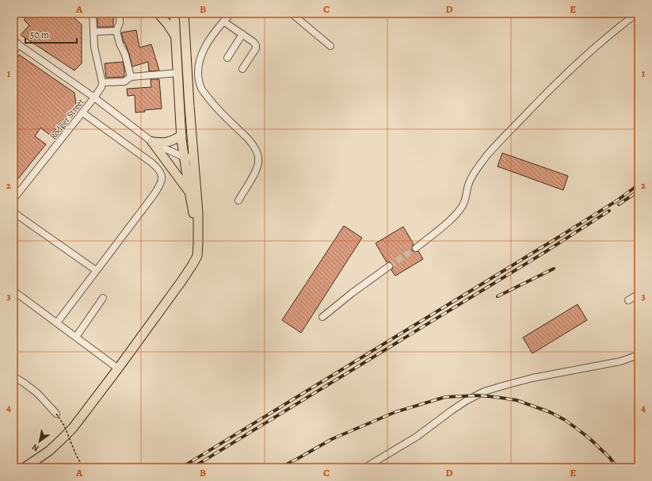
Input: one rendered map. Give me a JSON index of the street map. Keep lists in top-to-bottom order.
{
  "streets": {
    "street": ["Rodger Street"]
  },
  "scale_bar": "50 m",
  "north": "bottom left",
  "grid": {
    "columns": [
      "A",
      "B",
      "C",
      "D",
      "E"
    ],
    "rows": [
      "1",
      "2",
      "3",
      "4"
    ]
  }
}
